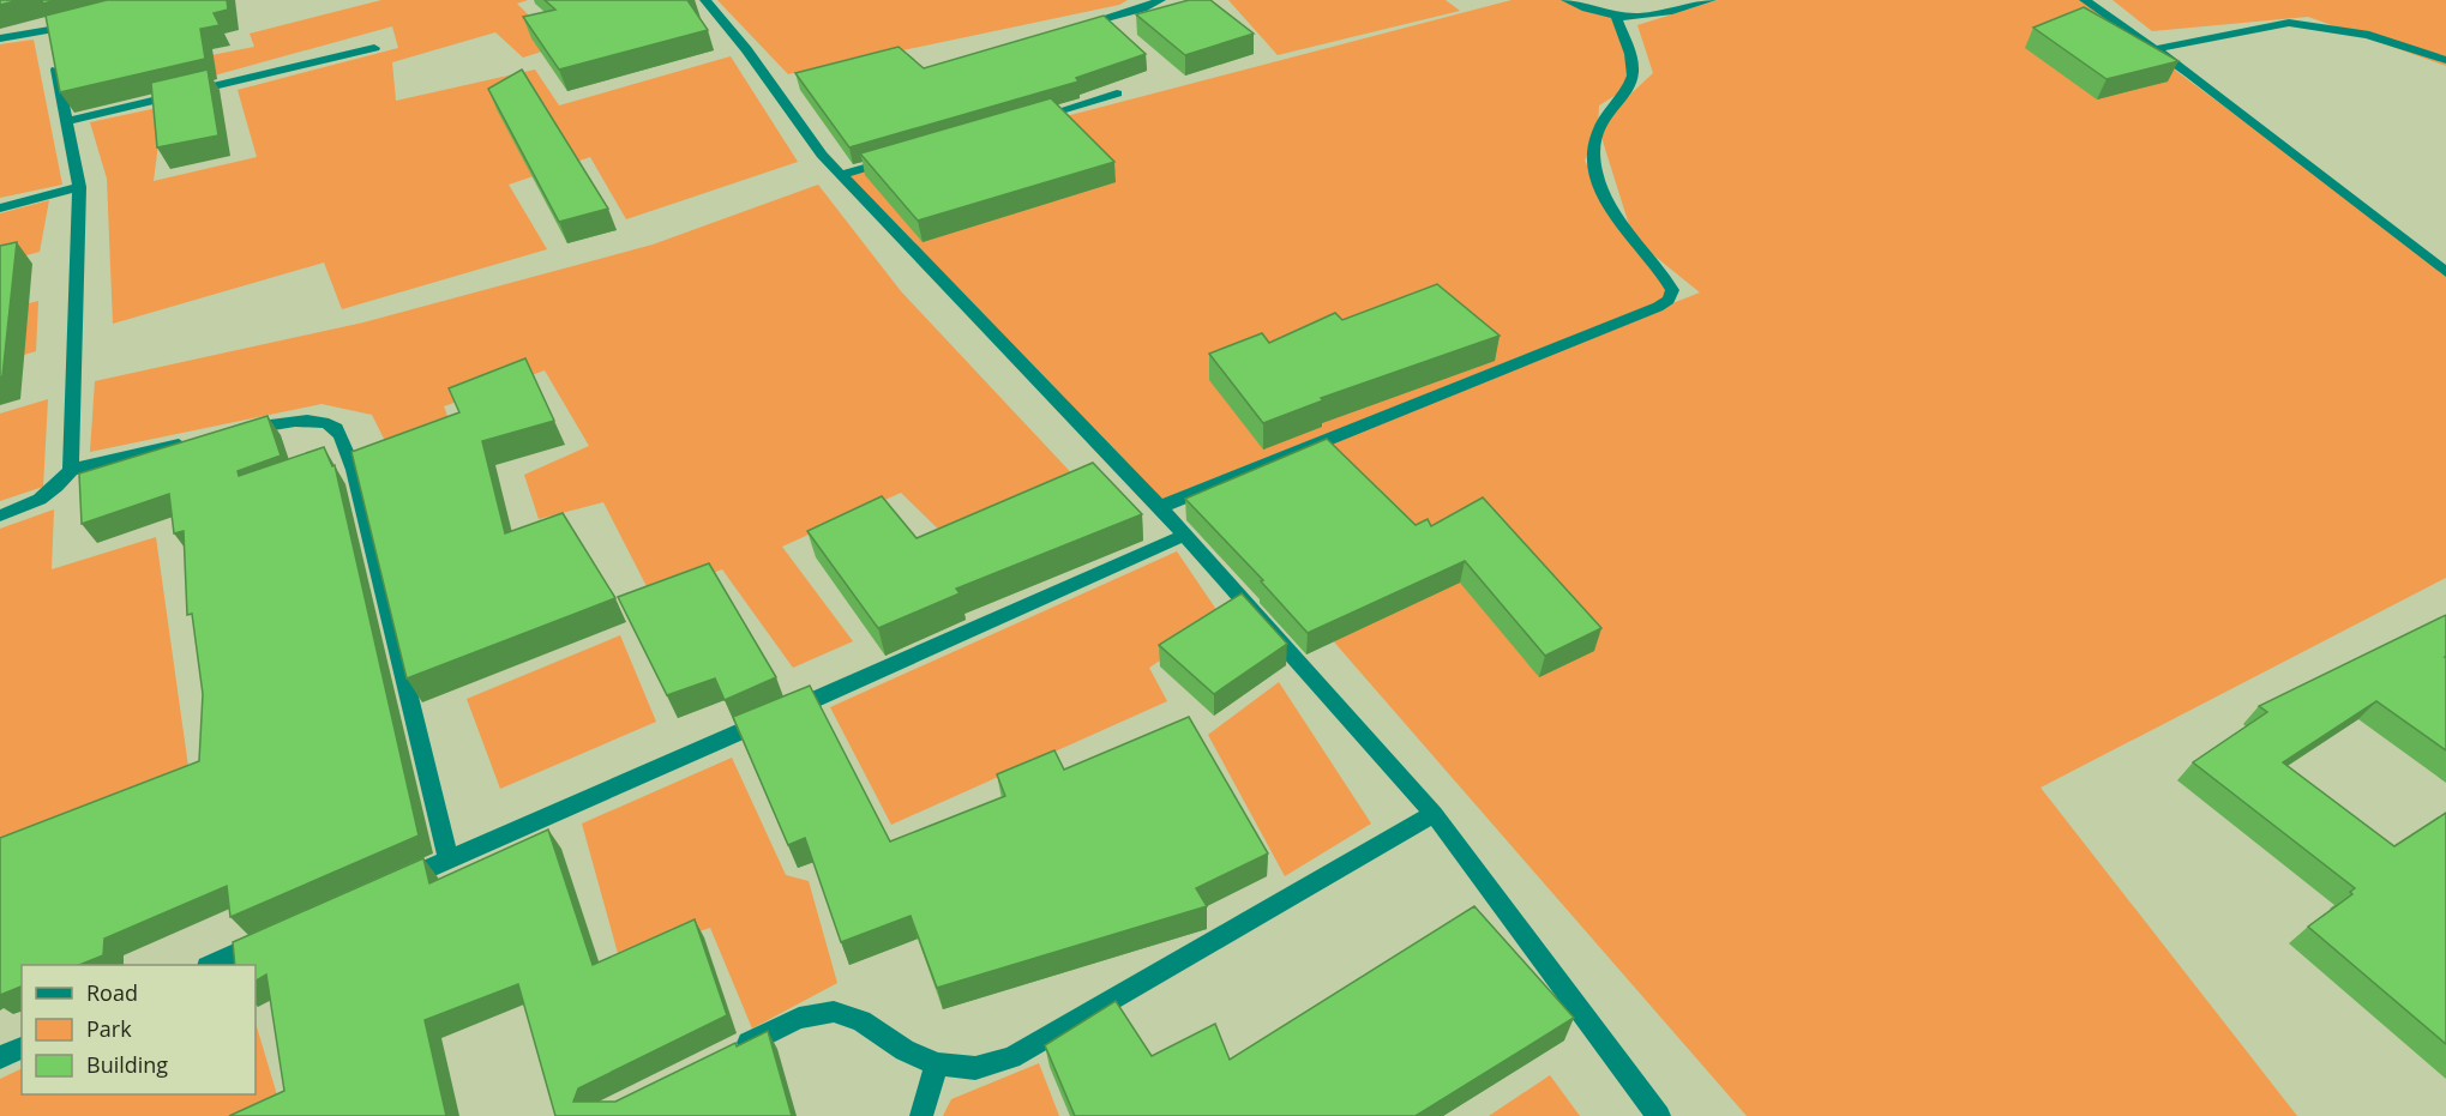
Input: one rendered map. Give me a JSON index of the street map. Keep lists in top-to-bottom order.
{
  "legend": ["Road", "Park", "Building"]
}
